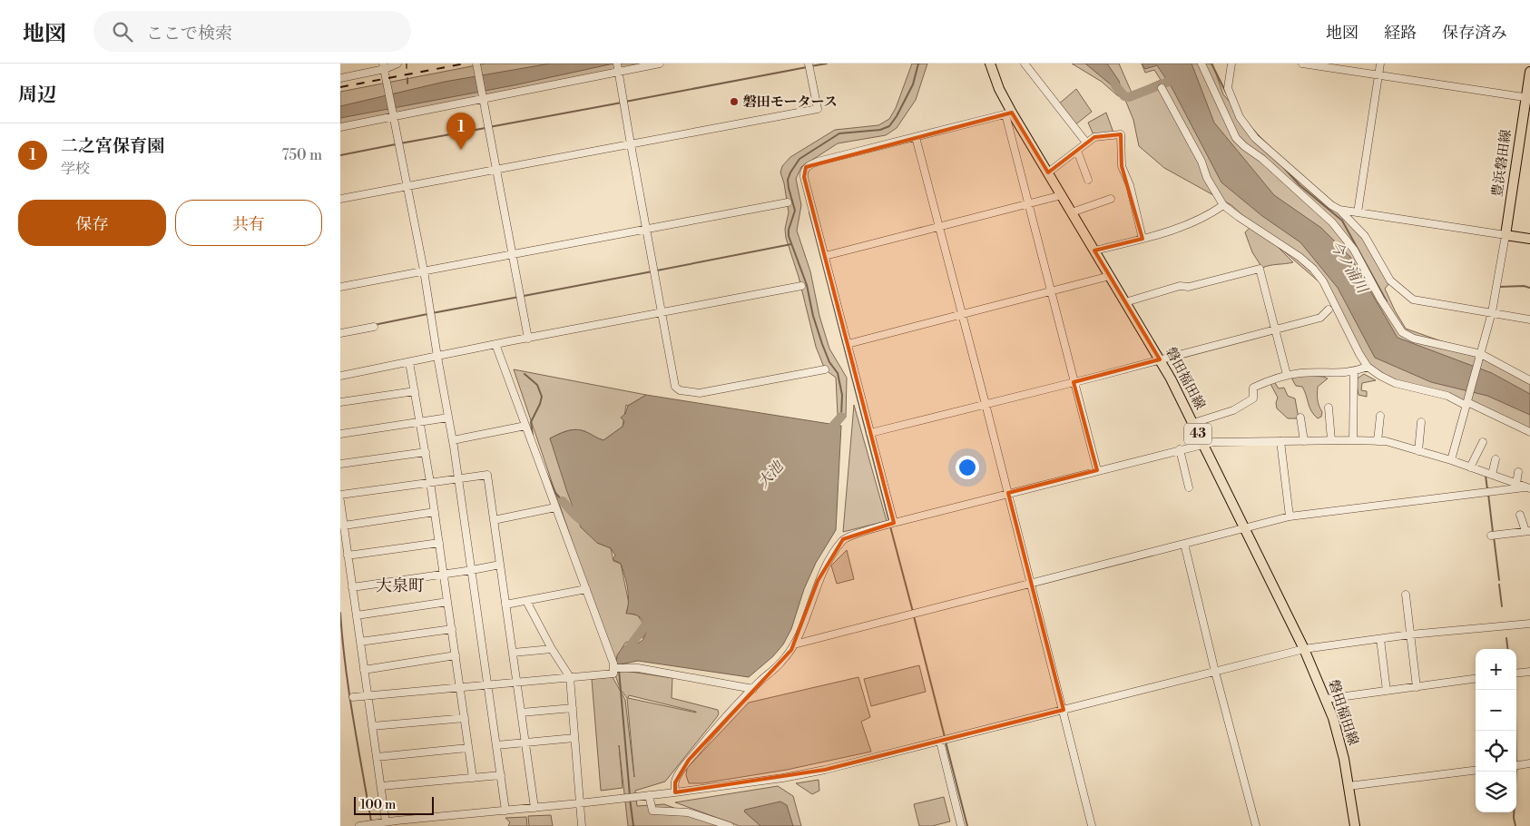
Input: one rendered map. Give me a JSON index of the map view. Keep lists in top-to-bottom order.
{
  "streets": {
    "main road": ["豊浜磐田線", "磐田福田線", "43"]
  },
  "districts": ["大泉町"],
  "water": ["今ノ浦川", "大池"],
  "places": ["磐田モータース"],
  "scale_bar": "100 m",
  "page": {
    "header": "地図",
    "search": "ここで検索",
    "nav": ["地図", "経路", "保存済み"],
    "heading": "周辺",
    "pins": "1",
    "list": [
      {
        "mark": "1",
        "name": "二之宮保育園",
        "note": "学校",
        "value": "750 m"
      }
    ],
    "buttons": ["保存", "共有"],
    "map_buttons": ["+", "−"],
    "scale": "100 m"
  }
}
